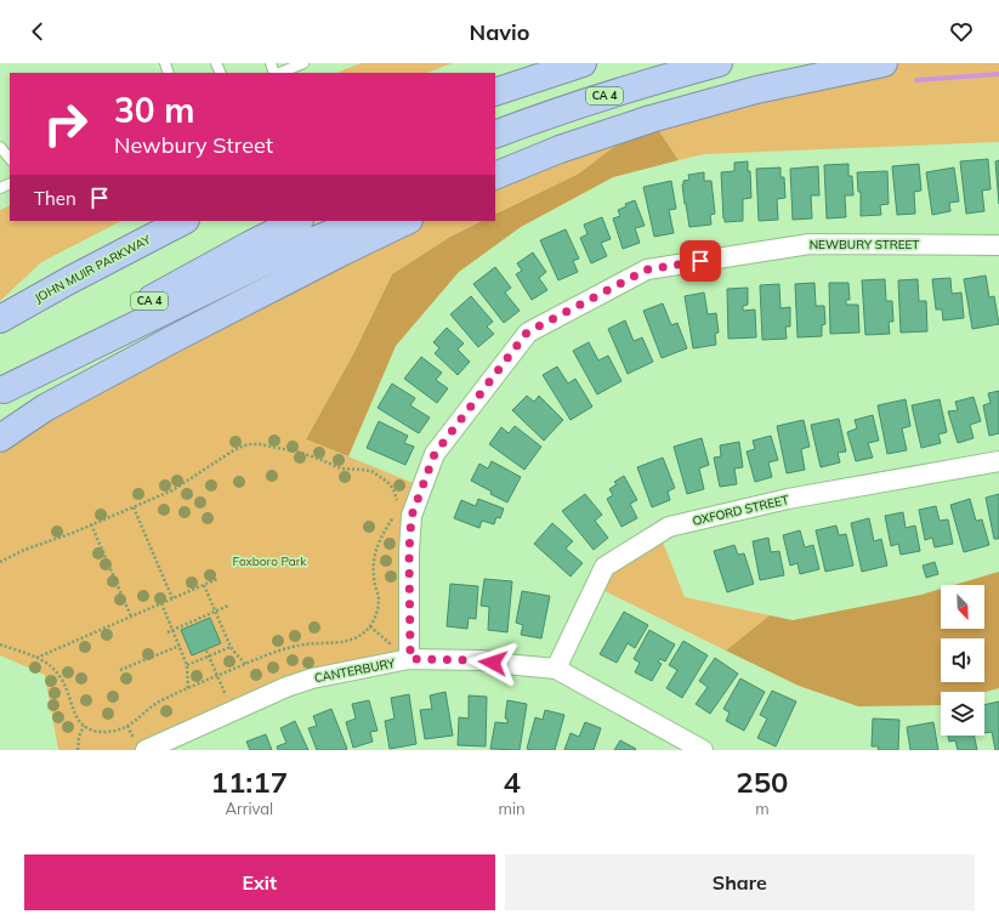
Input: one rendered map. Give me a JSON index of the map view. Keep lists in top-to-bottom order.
{
  "streets": {
    "highway": ["CA 4", "JOHN MUIR PARKWAY"],
    "street": ["NEWBURY STREET", "OXFORD STREET", "CANTERBURY"]
  },
  "crossings": [
    ["NEWBURY STREET", "CANTERBURY"],
    ["OXFORD STREET", "CANTERBURY"]
  ],
  "parks": ["Foxboro Park"],
  "north": "bottom right",
  "page": {
    "header": "Navio",
    "turn": ["30 m", "Newbury Street"],
    "then": "Then",
    "eta": [
      "11:17",
      "Arrival",
      "4",
      "min",
      "250",
      "m"
    ],
    "buttons": ["Exit", "Share"]
  }
}
